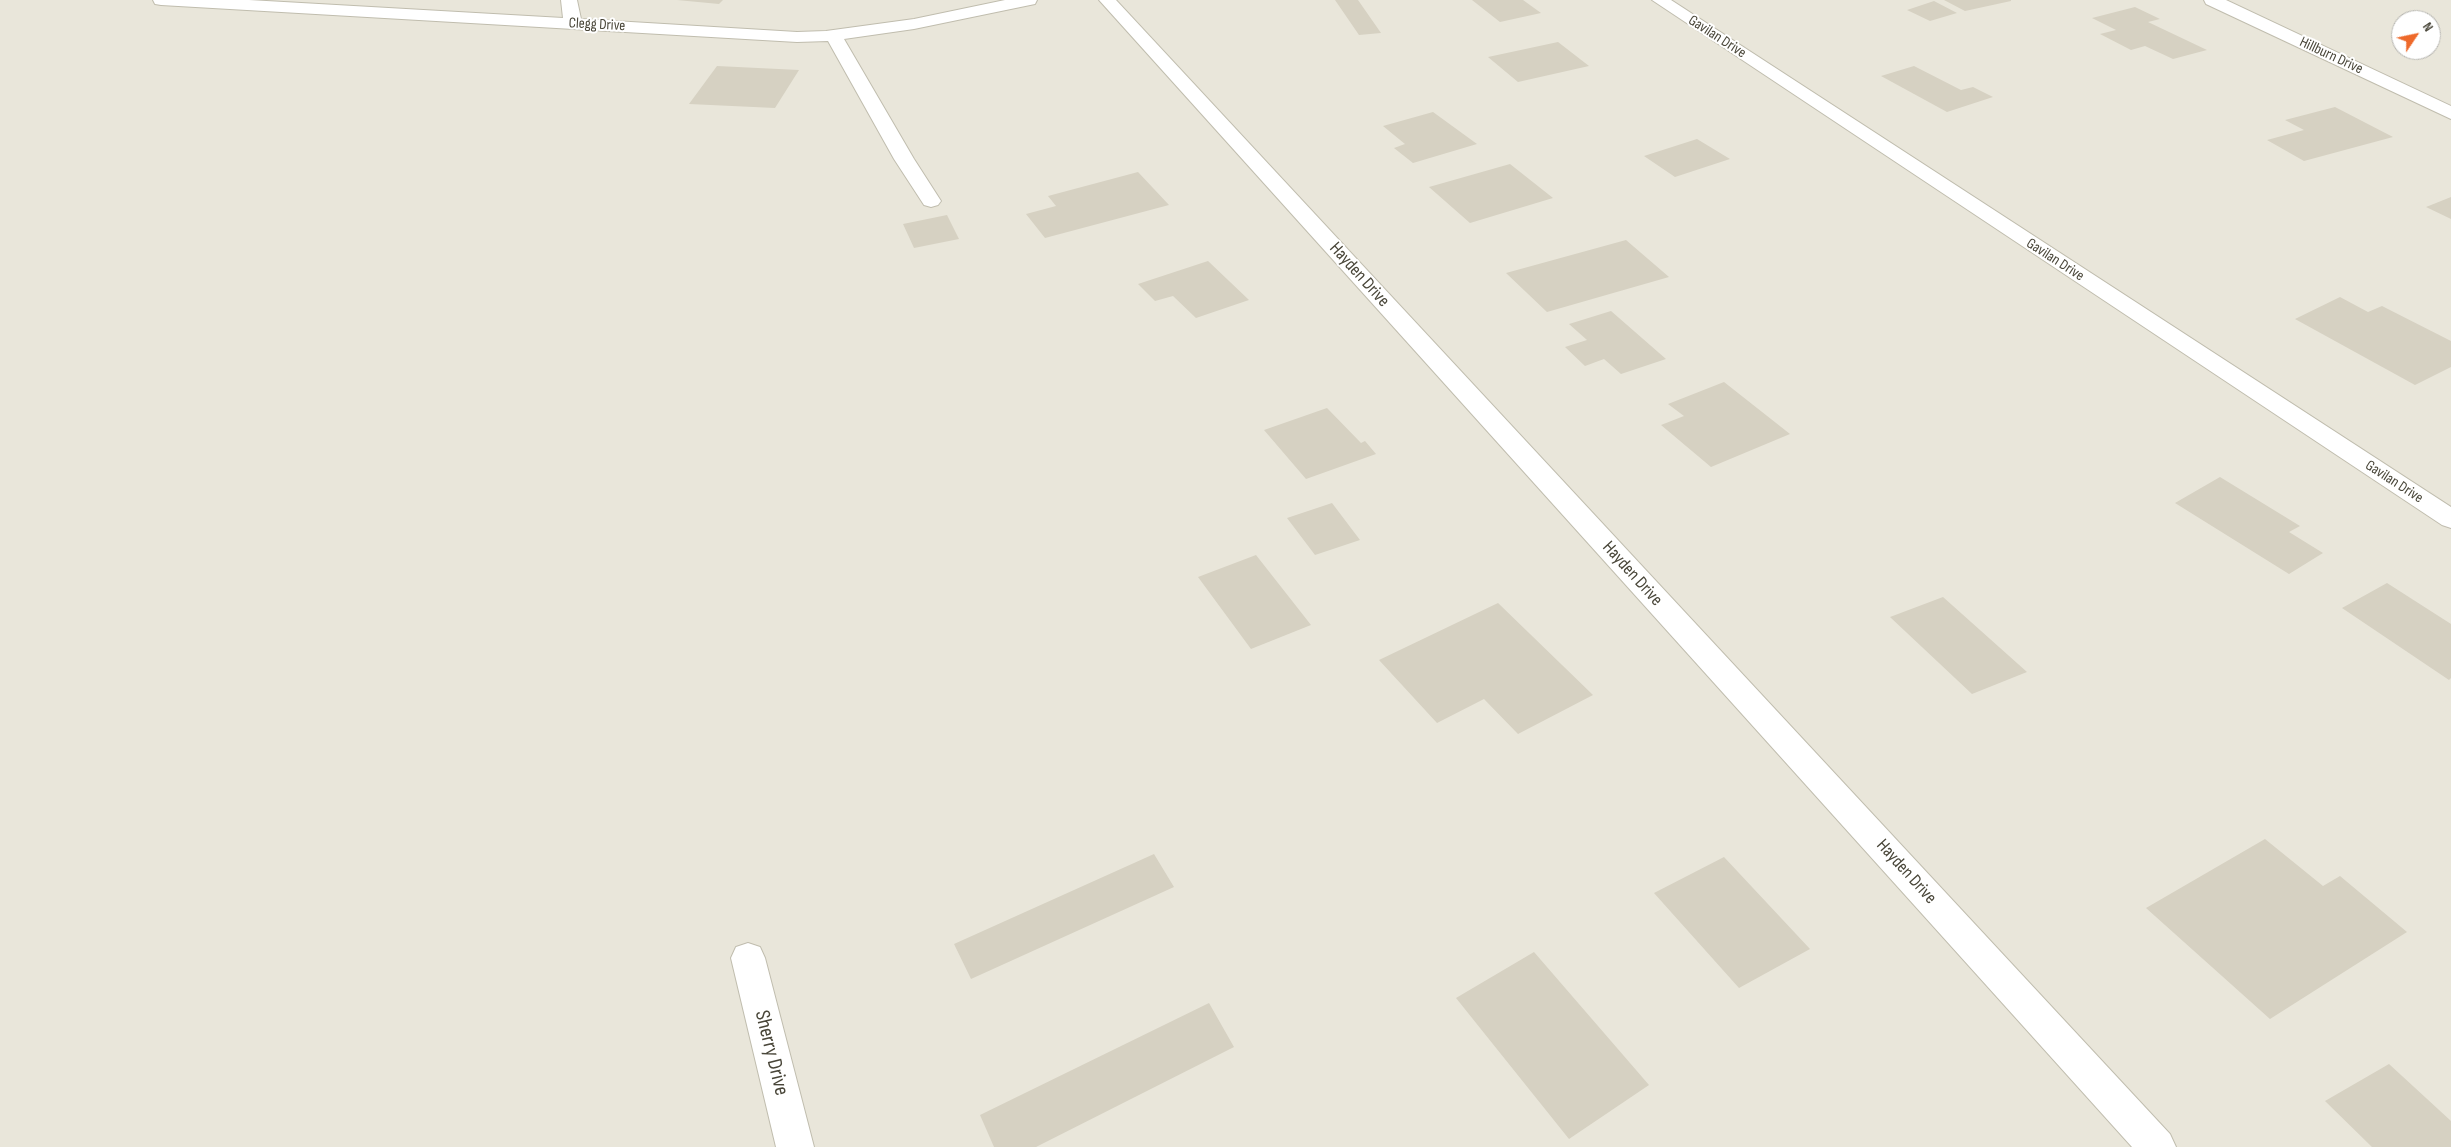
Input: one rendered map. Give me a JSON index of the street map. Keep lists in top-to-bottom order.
{
  "streets": {
    "street": [
      "Clegg Drive",
      "Gavilan Drive",
      "Hillburn Drive",
      "Hayden Drive",
      "Sherry Drive"
    ]
  },
  "north": "top right"
}
